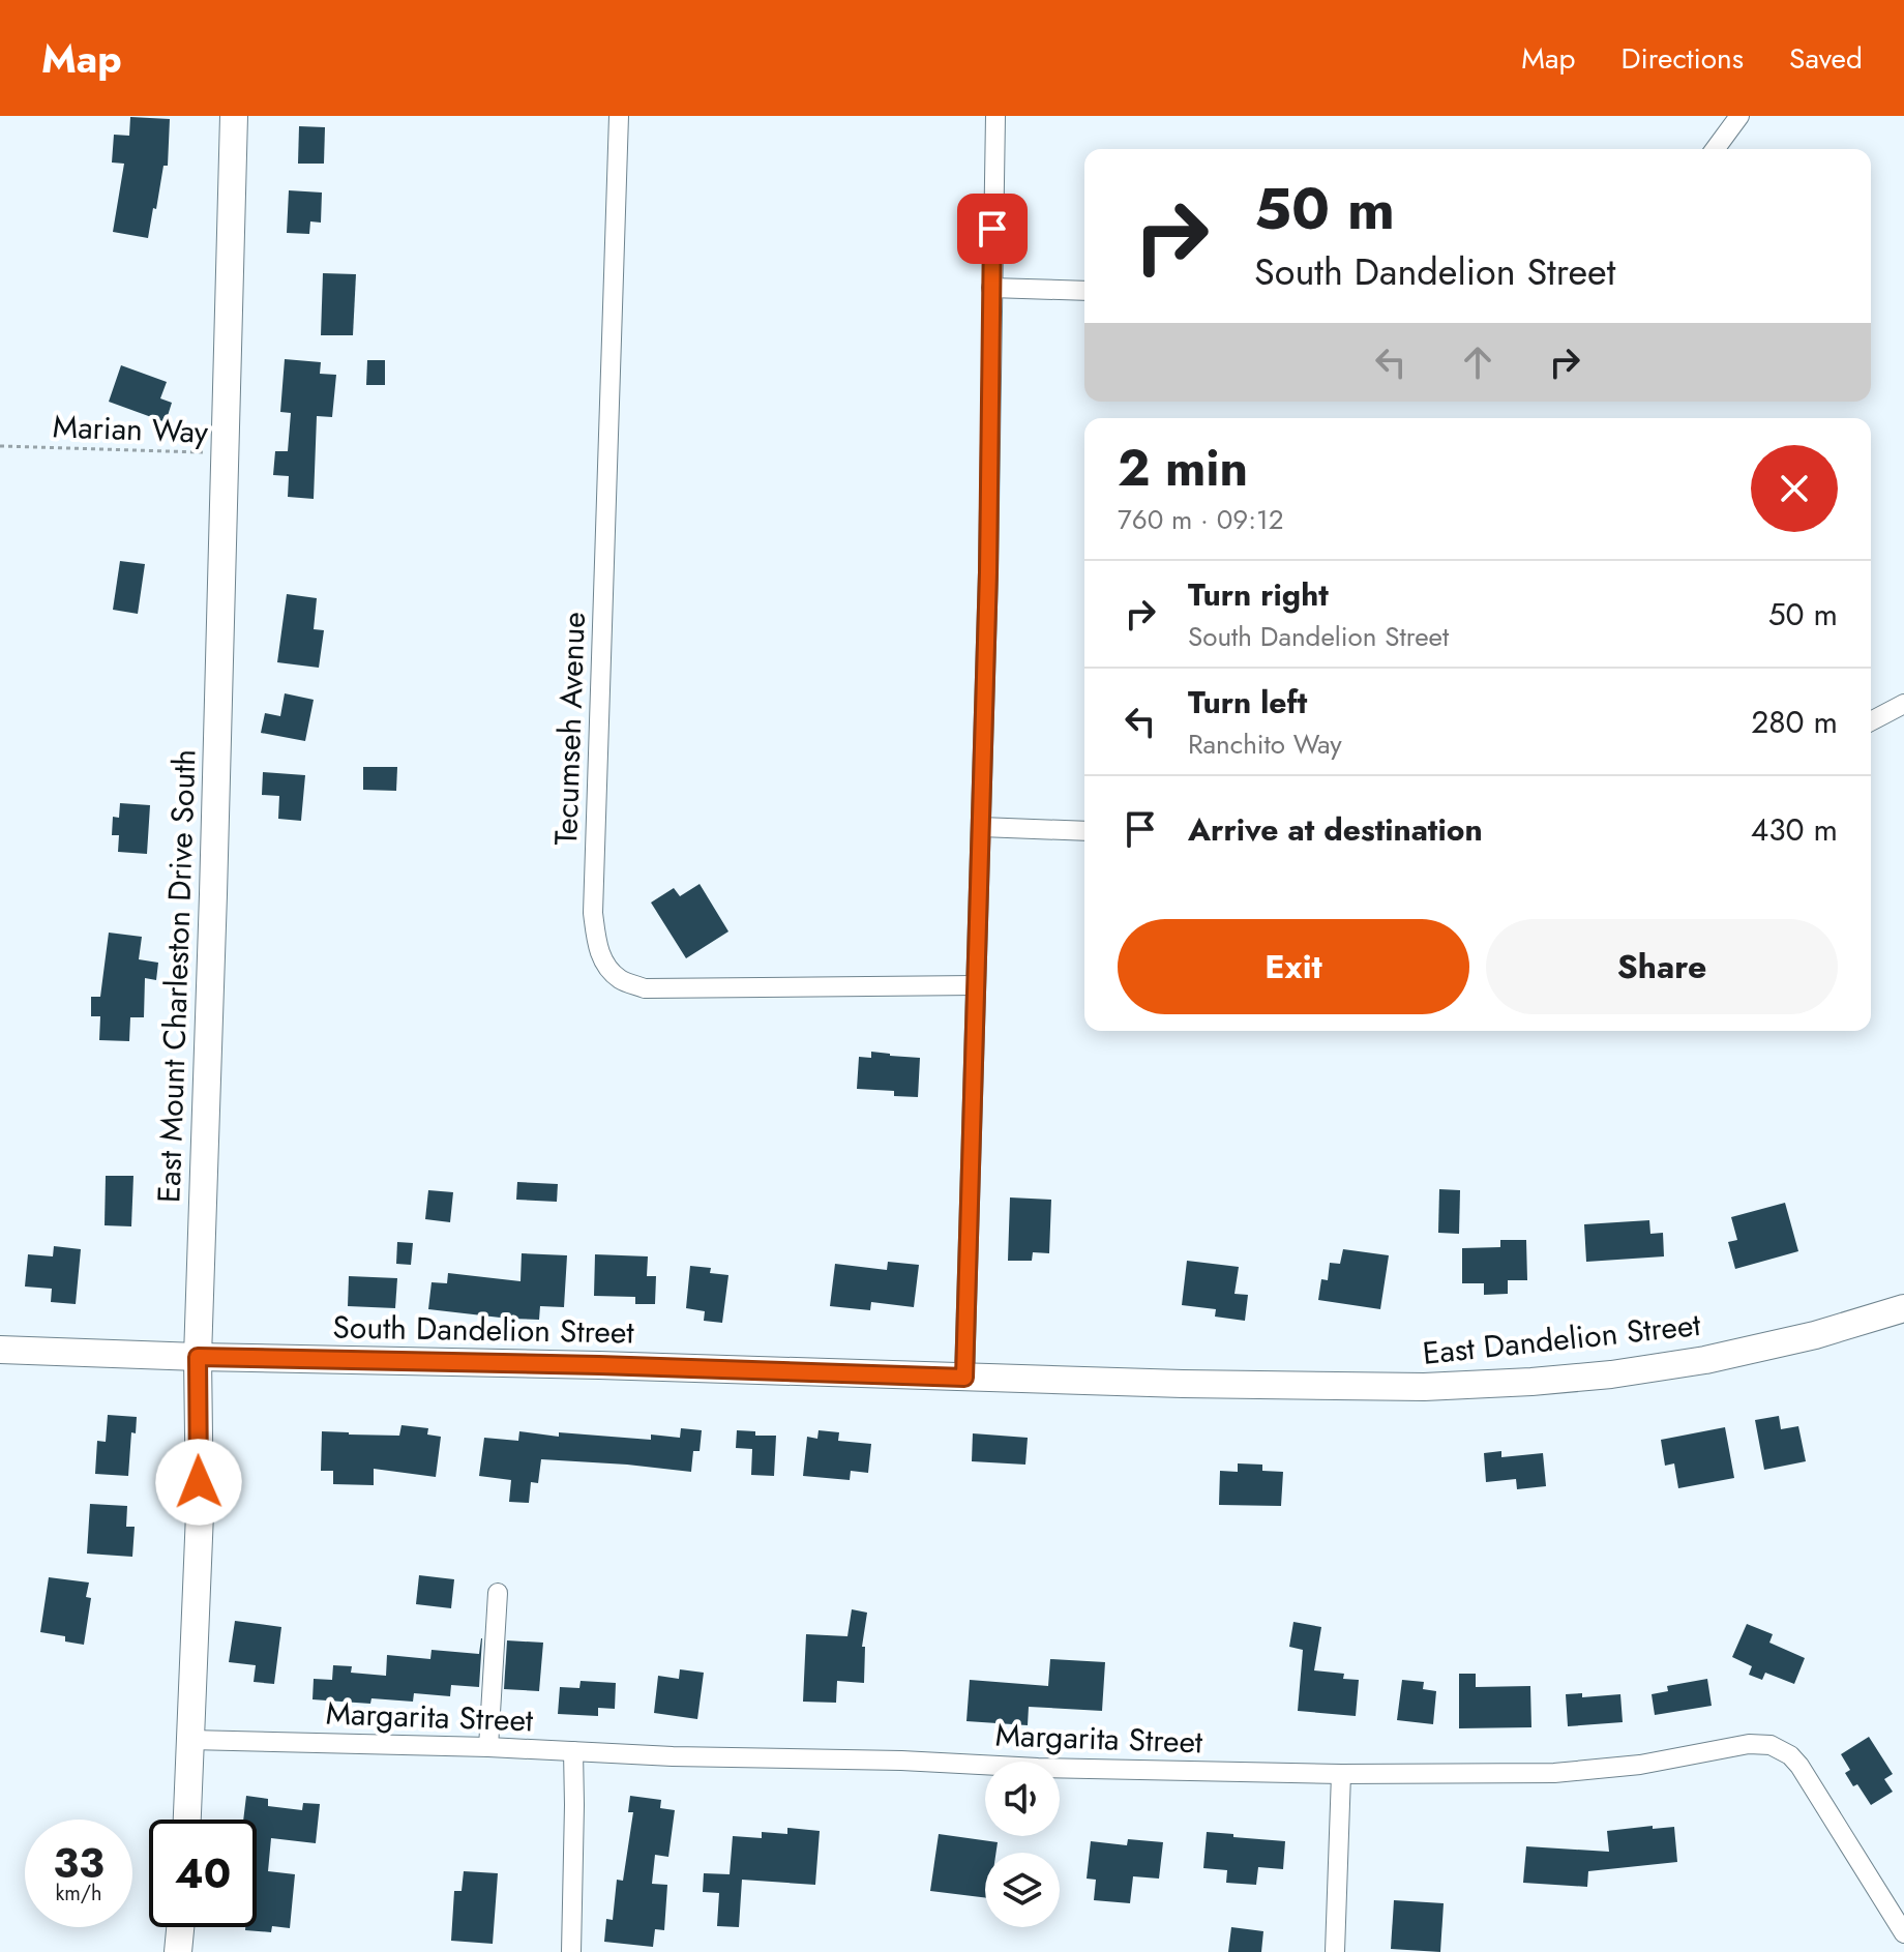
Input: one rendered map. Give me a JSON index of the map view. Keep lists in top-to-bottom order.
{
  "streets": {
    "street": [
      "Tecumseh Avenue",
      "East Mount Charleston Drive South",
      "South Dandelion Street",
      "East Dandelion Street",
      "Margarita Street"
    ],
    "path": ["Marian Way"]
  },
  "crossings": [
    ["Marian Way", "East Mount Charleston Drive South"],
    ["East Mount Charleston Drive South", "South Dandelion Street"],
    ["East Mount Charleston Drive South", "Margarita Street"],
    ["South Dandelion Street", "East Dandelion Street"]
  ],
  "page": {
    "header": "Map",
    "nav": ["Map", "Directions", "Saved"],
    "turn": ["50 m", "South Dandelion Street"],
    "heading": ["2 min", "760 m · 09:12"],
    "list": [
      {
        "name": "Turn right",
        "note": "South Dandelion Street",
        "value": "50 m"
      },
      {
        "name": "Turn left",
        "note": "Ranchito Way",
        "value": "280 m"
      },
      {
        "name": "Arrive at destination",
        "value": "430 m"
      }
    ],
    "buttons": ["Exit", "Share"],
    "speed": "33 km/h",
    "limit": "40"
  }
}
